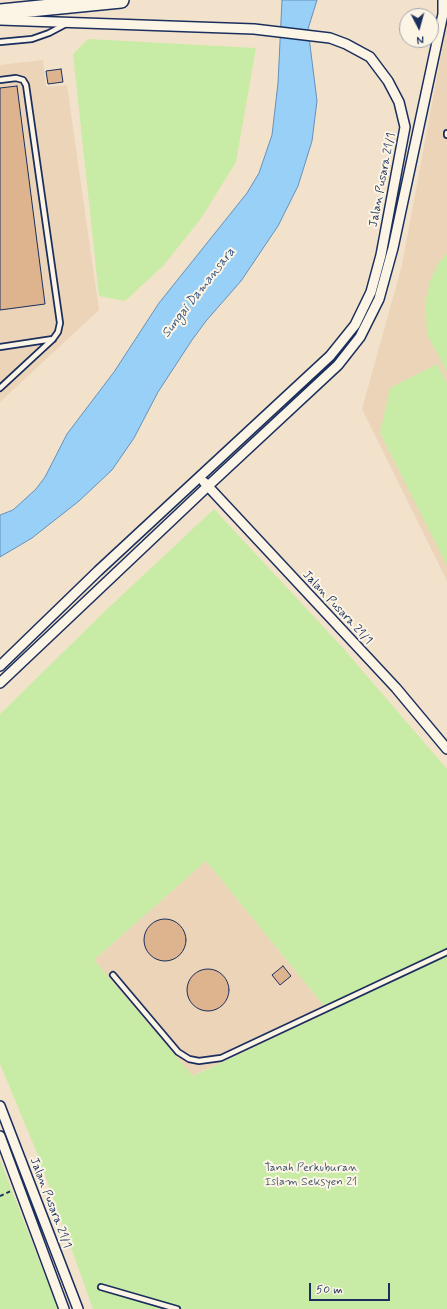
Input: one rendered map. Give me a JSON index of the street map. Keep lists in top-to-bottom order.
{
  "streets": {
    "street": ["Jalan Pusara 21/1"]
  },
  "water": ["Sungai Damansara"],
  "parks": ["Tanah Perkuburan Islam Seksyen 21"],
  "scale_bar": "50 m",
  "north": "bottom"
}
